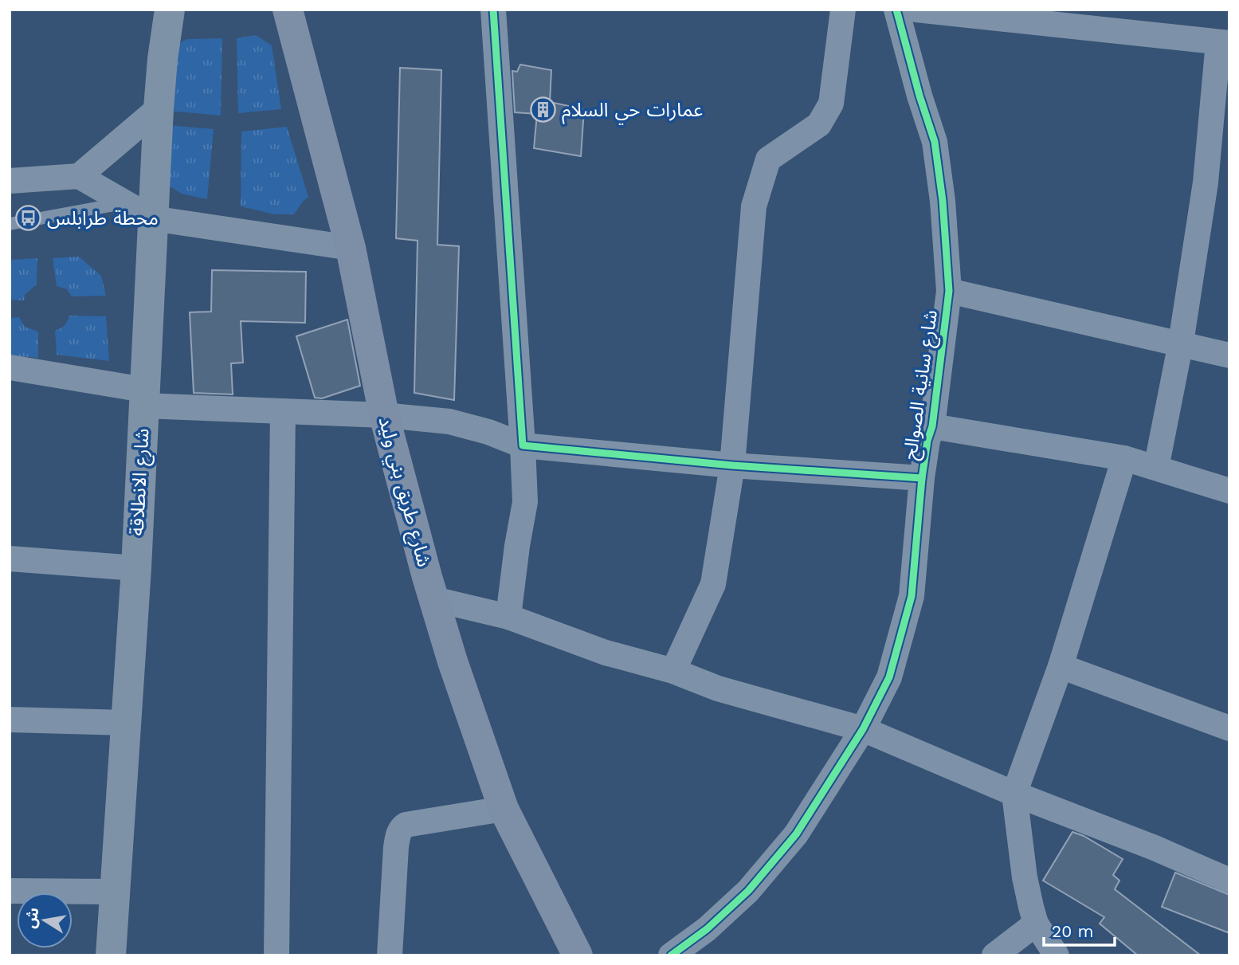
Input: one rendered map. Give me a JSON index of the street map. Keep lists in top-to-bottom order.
{
  "streets": {
    "highway": ["شارع الانطلاقة"],
    "main road": ["شارع طريق بني وليد"],
    "street": ["شارع سانية الصوالح"]
  },
  "places": {
    "building": ["عمارات حي السلام"],
    "bus stop": ["محطة طرابلس"]
  },
  "scale_bar": "20 m",
  "north": "left"
}
